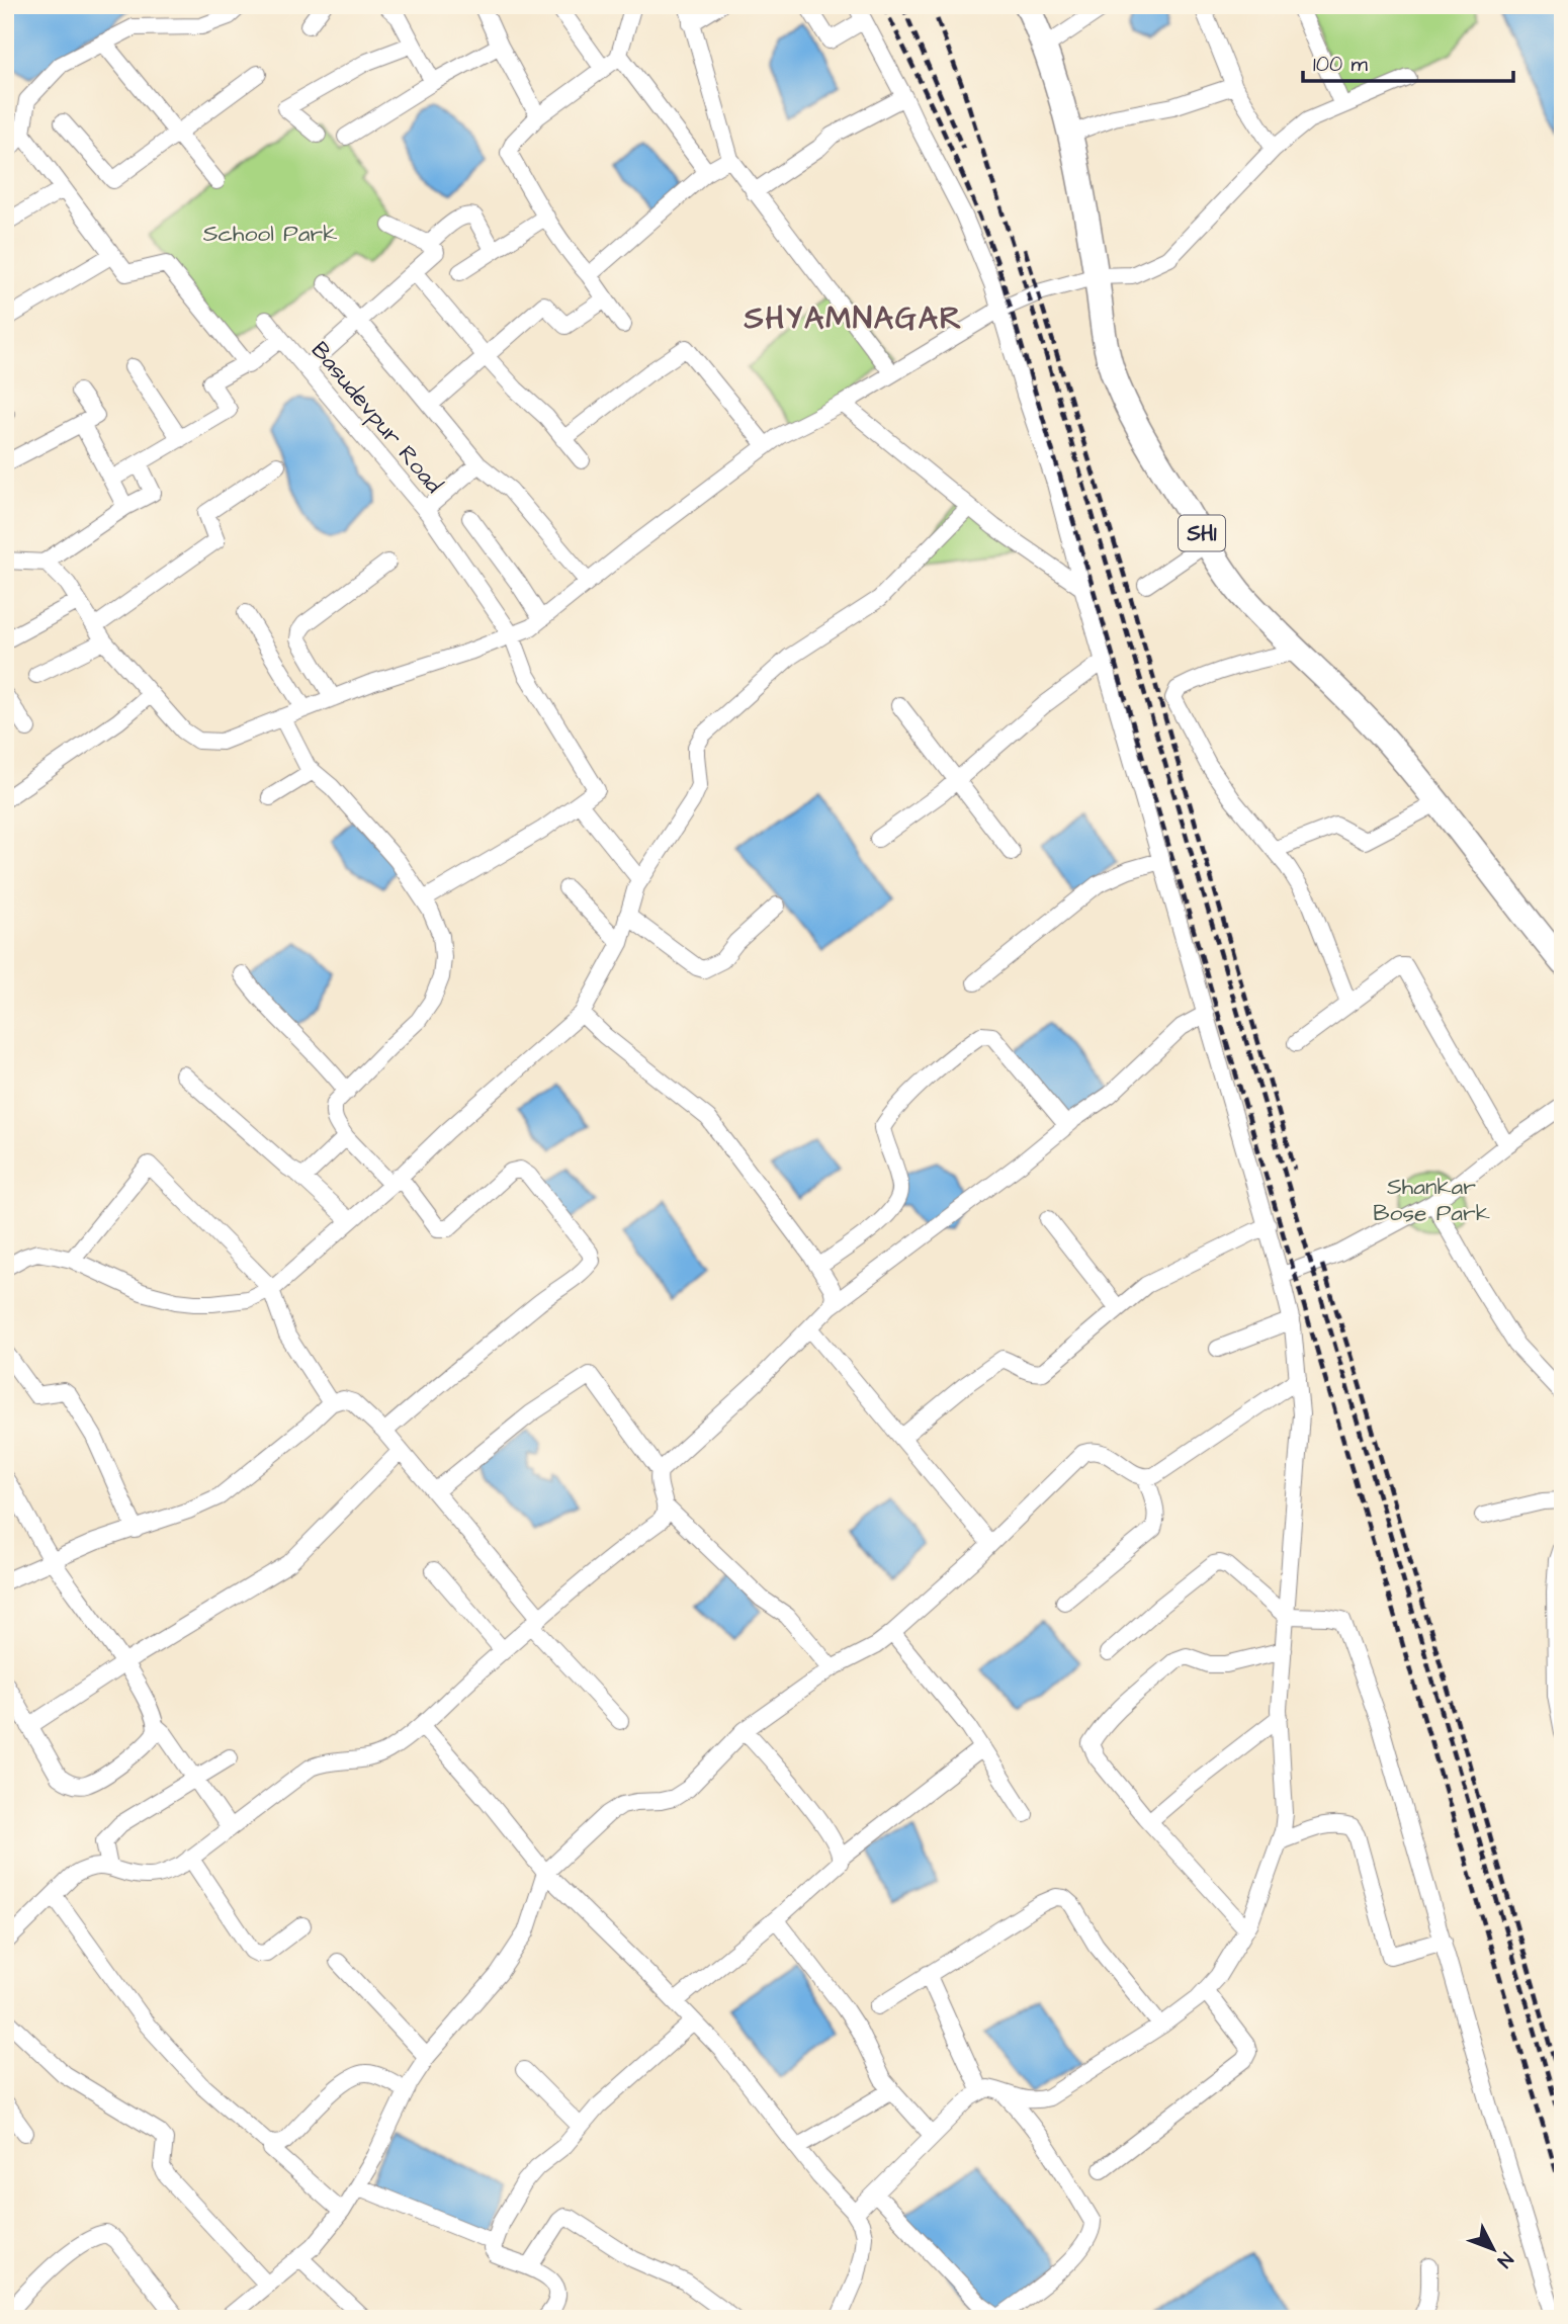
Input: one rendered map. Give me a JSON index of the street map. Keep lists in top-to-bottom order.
{
  "streets": {
    "main road": ["SH1"],
    "street": ["Basudevpur Road"]
  },
  "districts": ["SHYAMNAGAR"],
  "parks": ["School Park", "Shankar Bose Park"],
  "scale_bar": "100 m",
  "north": "bottom right"
}
